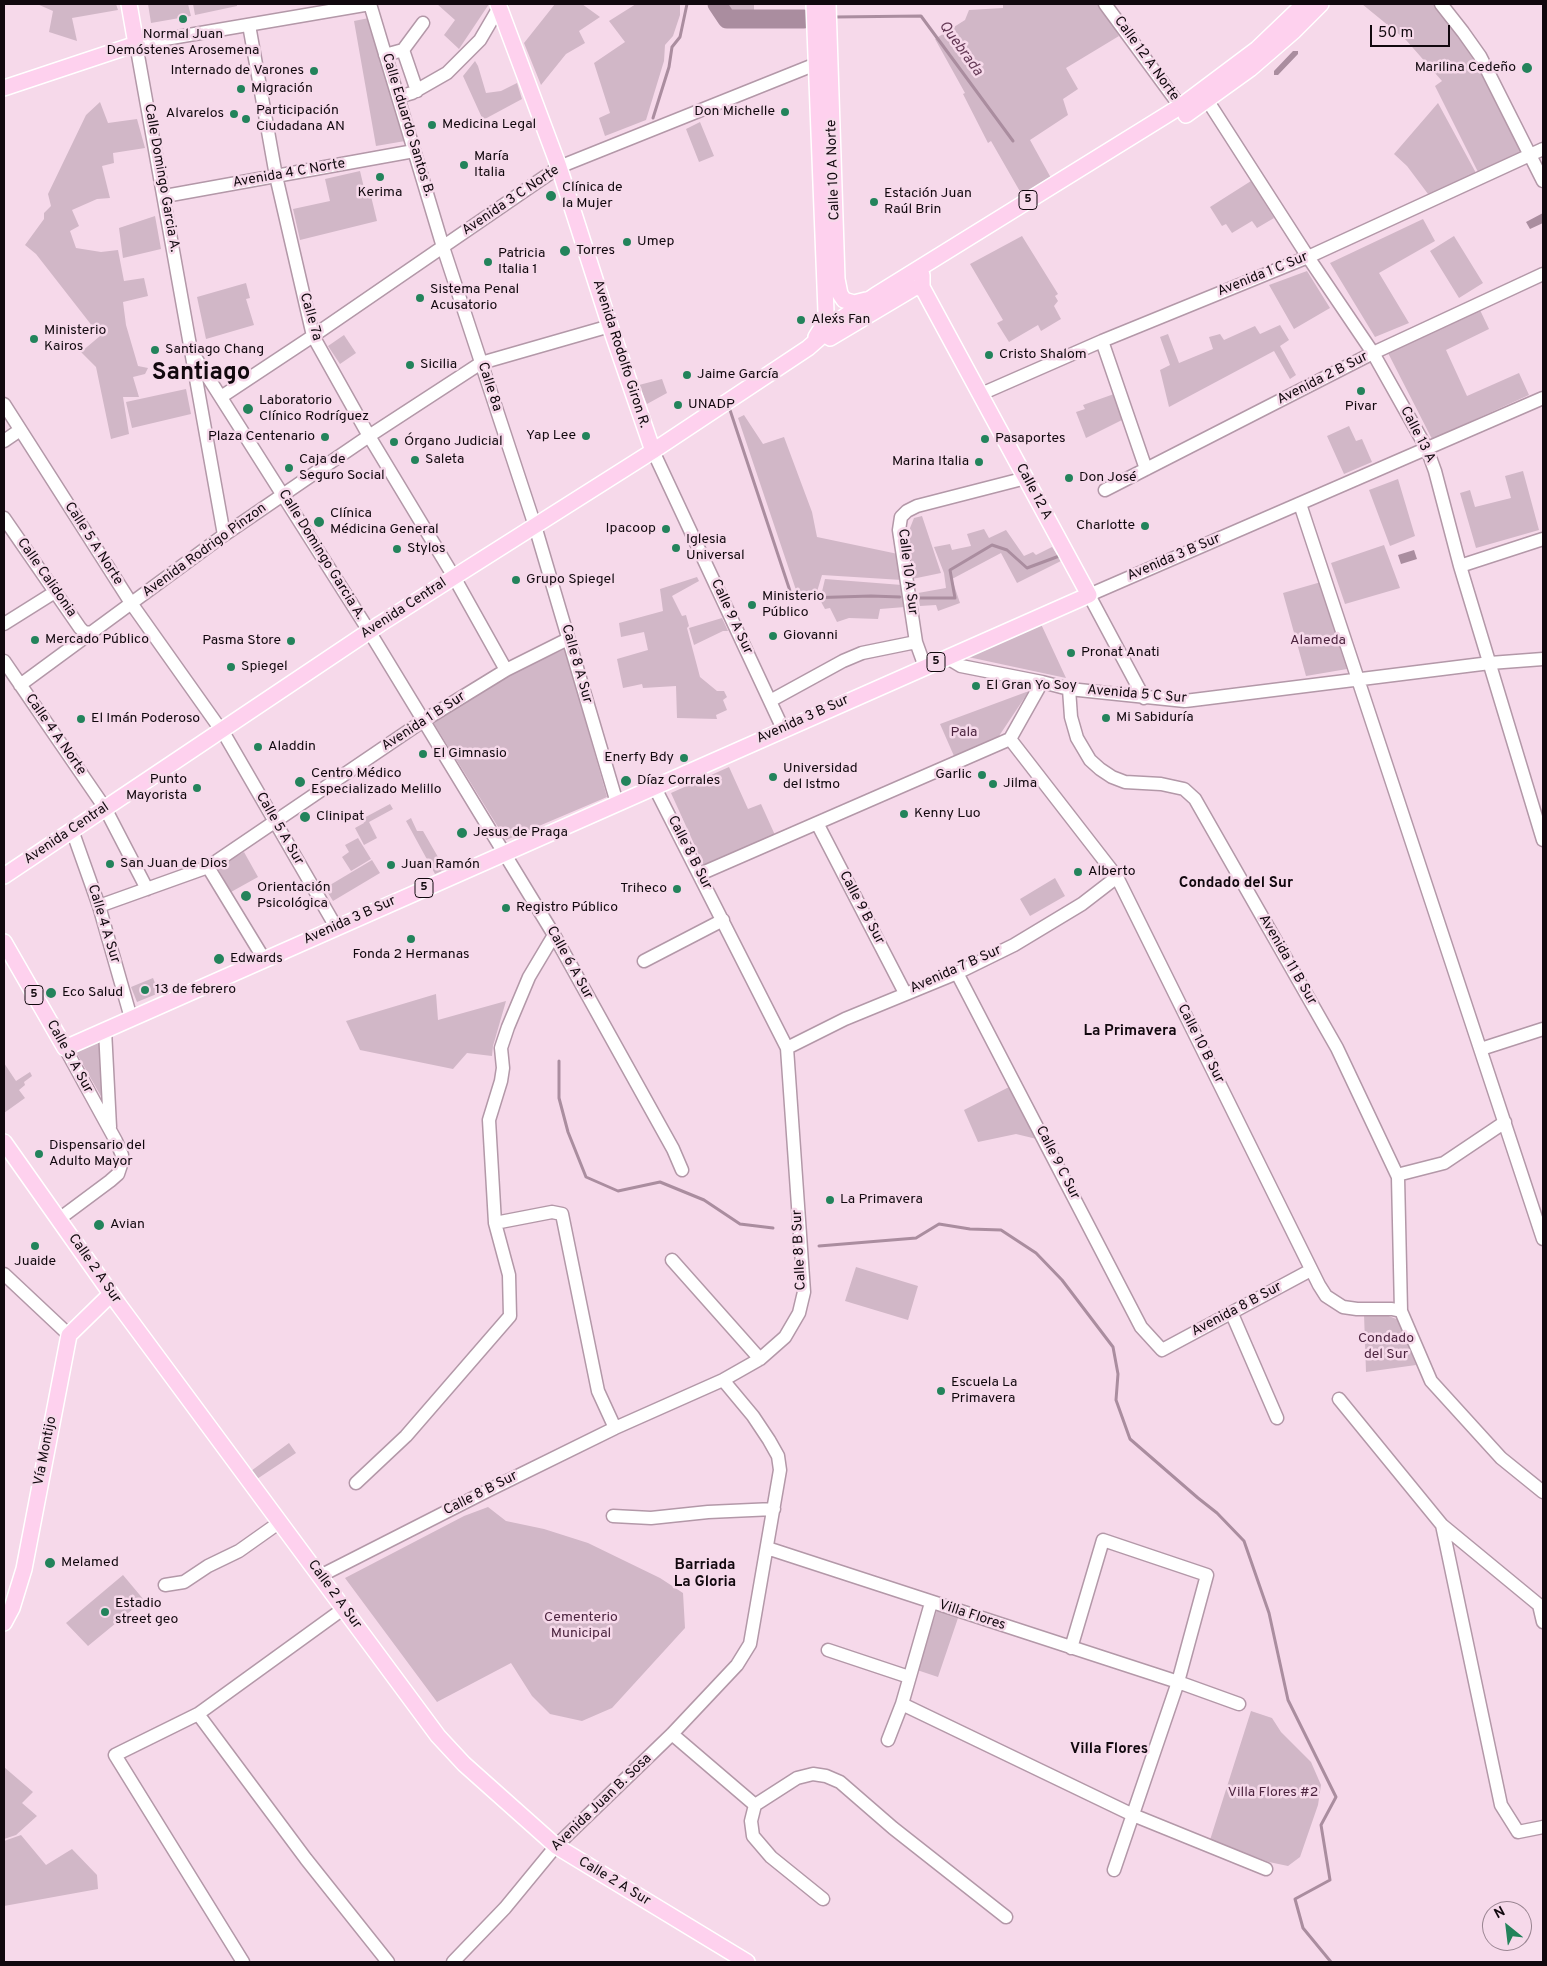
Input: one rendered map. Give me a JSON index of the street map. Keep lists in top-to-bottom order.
{
  "streets": {
    "main road": [
      "Calle 10 A Norte",
      "Calle Domingo Garcia A.",
      "5",
      "Avenida Rodolfo Giron R.",
      "Calle 12 A",
      "Avenida 3 B Sur",
      "Avenida Central",
      "Calle 3 A Sur",
      "Calle 2 A Sur",
      "Vía Montijo"
    ],
    "street": [
      "Calle 12 A Norte",
      "Calle Eduardo Santos B.",
      "Avenida 4 C Norte",
      "Avenida 3 C Norte",
      "Avenida 1 C Sur",
      "Calle 7a",
      "Avenida 2 B Sur",
      "Calle 8a",
      "Calle 13 A",
      "Calle 5 A Norte",
      "Avenida Rodrigo Pinzon",
      "Calle 10 A Sur",
      "Calle Calidonia",
      "Calle 9 A Sur",
      "Calle 8 A Sur",
      "Avenida 5 C Sur",
      "Avenida 1 B Sur",
      "Calle 4 A Norte",
      "Calle 5 A Sur",
      "Calle 8 B Sur",
      "Calle 9 B Sur",
      "Calle 4 A Sur",
      "Avenida 11 B Sur",
      "Calle 6 A Sur",
      "Avenida 7 B Sur",
      "Calle 10 B Sur",
      "Calle 9 C Sur",
      "Avenida 8 B Sur",
      "Villa Flores",
      "Avenida Juan B. Sosa"
    ]
  },
  "crossings": [
    ["Calle 12 A Norte", "5"],
    ["Calle Eduardo Santos B.", "Avenida 4 C Norte"],
    ["Calle Eduardo Santos B.", "Avenida 3 C Norte"],
    ["Calle Eduardo Santos B.", "Calle 8a"],
    ["Calle 10 A Norte", "5"],
    ["Calle 10 A Norte", "Avenida 3 C Norte"],
    ["Calle 10 A Norte", "Avenida Central"],
    ["Avenida 4 C Norte", "Calle Domingo Garcia A."],
    ["Avenida 4 C Norte", "Calle 7a"],
    ["Calle Domingo Garcia A.", "Avenida 3 C Norte"],
    ["Calle Domingo Garcia A.", "Avenida Rodrigo Pinzon"],
    ["Calle Domingo Garcia A.", "Avenida Central"],
    ["Calle Domingo Garcia A.", "Calle 6 A Sur"],
    ["5", "Calle 13 A"],
    ["5", "Calle 12 A"],
    ["5", "Avenida Central"],
    ["Avenida 3 C Norte", "Calle 7a"],
    ["Avenida 3 C Norte", "Avenida Rodolfo Giron R."],
    ["Avenida 3 C Norte", "Calle 8a"],
    ["Avenida 1 C Sur", "Calle 13 A"],
    ["Avenida 1 C Sur", "Calle 12 A"],
    ["Calle 7a", "Avenida Rodrigo Pinzon"],
    ["Calle 7a", "Avenida Central"],
    ["Calle 7a", "Avenida 1 B Sur"],
    ["Avenida Rodolfo Giron R.", "Avenida Rodrigo Pinzon"],
    ["Avenida Rodolfo Giron R.", "Avenida Central"],
    ["Avenida Rodolfo Giron R.", "Calle 9 A Sur"],
    ["Avenida 2 B Sur", "Calle 13 A"],
    ["Calle 8a", "Avenida Rodrigo Pinzon"],
    ["Calle 8a", "Avenida Central"],
    ["Calle 8a", "Calle 8 A Sur"],
    ["Calle 13 A", "Avenida 3 B Sur"],
    ["Calle 13 A", "Avenida 5 C Sur"],
    ["Calle 12 A", "Avenida 3 B Sur"],
    ["Calle 12 A", "Calle 10 A Sur"],
    ["Calle 12 A", "Avenida 5 C Sur"],
    ["Calle 5 A Norte", "Avenida Rodrigo Pinzon"],
    ["Calle 5 A Norte", "Avenida Central"],
    ["Calle 5 A Norte", "Calle 5 A Sur"],
    ["Avenida Rodrigo Pinzon", "Calle Calidonia"],
    ["Avenida Rodrigo Pinzon", "Calle 4 A Norte"],
    ["Avenida 3 B Sur", "Calle 10 A Sur"],
    ["Avenida 3 B Sur", "Calle 9 A Sur"],
    ["Avenida 3 B Sur", "Calle 8 A Sur"],
    ["Avenida 3 B Sur", "Avenida 5 C Sur"],
    ["Avenida 3 B Sur", "Calle 5 A Sur"],
    ["Avenida 3 B Sur", "Calle 8 B Sur"],
    ["Avenida 3 B Sur", "Calle 4 A Sur"],
    ["Avenida 3 B Sur", "Calle 6 A Sur"],
    ["Avenida 3 B Sur", "Calle 3 A Sur"],
    ["Avenida Central", "Calle 9 A Sur"],
    ["Avenida Central", "Calle 8 A Sur"],
    ["Avenida Central", "Calle 4 A Norte"],
    ["Avenida Central", "Calle 5 A Sur"],
    ["Avenida Central", "Calle 4 A Sur"],
    ["Avenida Central", "Calle 6 A Sur"],
    ["Calle 8 A Sur", "Avenida 1 B Sur"],
    ["Avenida 5 C Sur", "Avenida 11 B Sur"],
    ["Avenida 1 B Sur", "Calle 5 A Sur"],
    ["Avenida 1 B Sur", "Calle 4 A Sur"],
    ["Avenida 1 B Sur", "Calle 6 A Sur"],
    ["Calle 8 B Sur", "Avenida 7 B Sur"],
    ["Calle 8 B Sur", "Calle 2 A Sur"],
    ["Calle 9 B Sur", "Avenida 7 B Sur"],
    ["Avenida 11 B Sur", "Calle 10 B Sur"],
    ["Avenida 7 B Sur", "Calle 10 B Sur"],
    ["Avenida 7 B Sur", "Calle 9 C Sur"],
    ["Calle 10 B Sur", "Avenida 8 B Sur"],
    ["Calle 3 A Sur", "Calle 2 A Sur"],
    ["Calle 9 C Sur", "Avenida 8 B Sur"],
    ["Calle 2 A Sur", "Avenida Juan B. Sosa"],
    ["Villa Flores", "Avenida Juan B. Sosa"]
  ],
  "districts": [
    "Santiago",
    "Condado del Sur",
    "La Primavera",
    "Barriada La Gloria",
    "Villa Flores"
  ],
  "water": ["Quebrada"],
  "parks": [
    "Alameda",
    "Pala",
    "Condado del Sur",
    "Cementerio Municipal",
    "Villa Flores #2"
  ],
  "places": [
    "Normal Juan Demóstenes Arosemena",
    "Marilina Cedeño",
    "Internado de Varones",
    "Migración",
    "Don Michelle",
    "Alvarelos",
    "Participación Ciudadana AN",
    "Medicina Legal",
    "María Italia",
    "Kerima",
    "Clínica de la Mujer",
    "Estación Juan Raúl Brin",
    "Umep",
    "Torres",
    "Patricia Italia 1",
    "Sistema Penal Acusatorio",
    "Alex´s Fan",
    "Ministerio Kairos",
    "Santiago Chang",
    "Cristo Shalom",
    "Sicilia",
    "Jaime García",
    "Pivar",
    "UNADP",
    "Laboratorio Clínico Rodríguez",
    "Yap Lee",
    "Plaza Centenario",
    "Pasaportes",
    "Órgano Judicial",
    "Saleta",
    "Marina Italia",
    "Caja de Seguro Social",
    "Don José",
    "Clínica Médicina General",
    "Charlotte",
    "Ipacoop",
    "Iglesia Universal",
    "Stylos",
    "Grupo Spiegel",
    "Ministerio Público",
    "Giovanni",
    "Mercado Público",
    "Pasma Store",
    "Pronat Anati",
    "Spiegel",
    "El Gran Yo Soy",
    "Mi Sabiduría",
    "El Imán Poderoso",
    "Aladdin",
    "El Gimnasio",
    "Enerfy Bdy",
    "Garlic",
    "Universidad del Istmo",
    "Díaz Corrales",
    "Centro Médico Especializado Melillo",
    "Jilma",
    "Punto Mayorista",
    "Kenny Luo",
    "Clinipat",
    "Jesus de Praga",
    "San Juan de Dios",
    "Juan Ramón",
    "Alberto",
    "Triheco",
    "Orientación Psicológica",
    "Registro Público",
    "Fonda 2 Hermanas",
    "Edwards",
    "13 de febrero",
    "Eco Salud",
    "Dispensario del Adulto Mayor",
    "La Primavera",
    "Avian",
    "Juaide",
    "Escuela La Primavera",
    "Melamed",
    "Estadio street geo"
  ],
  "scale_bar": "50 m",
  "north": "top left"
}
